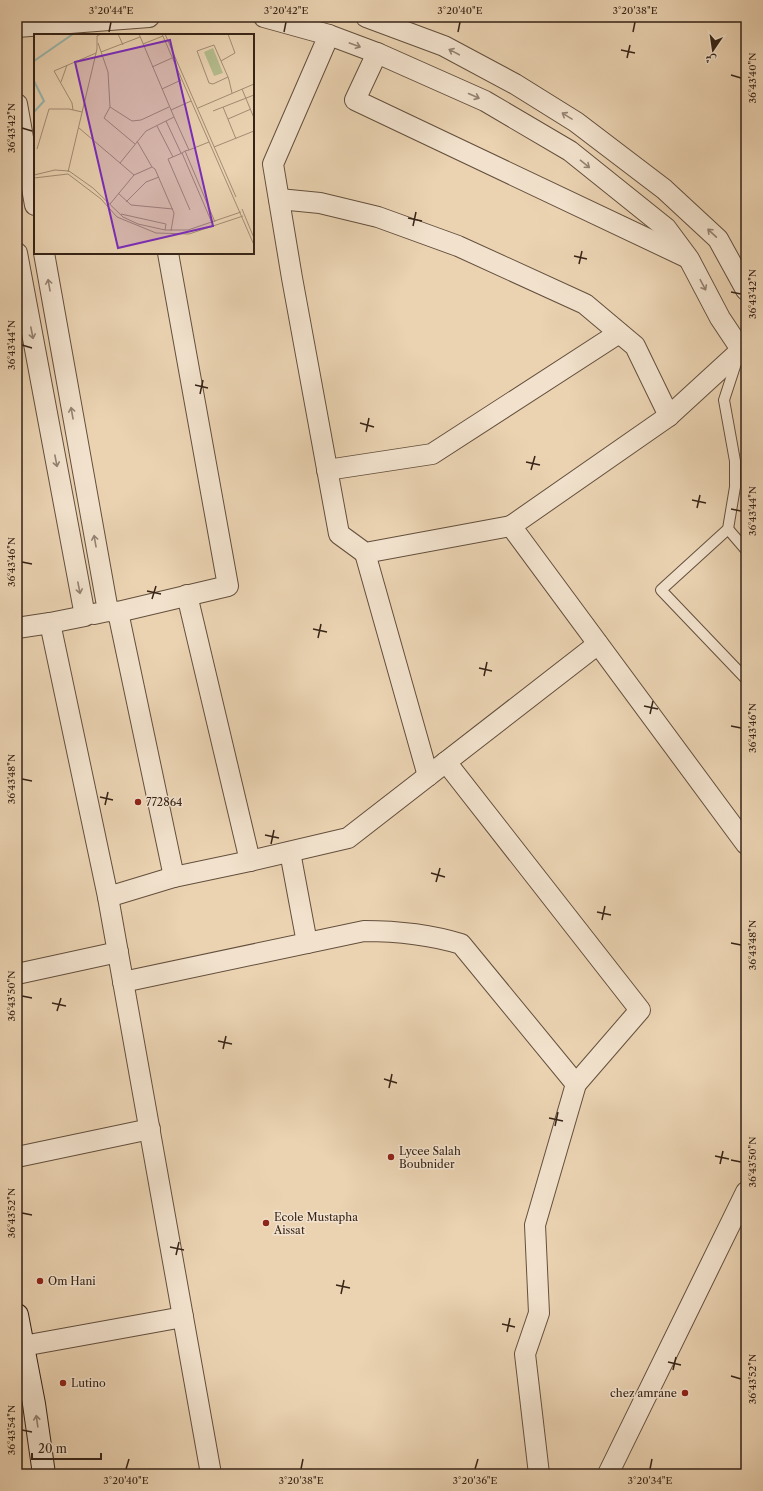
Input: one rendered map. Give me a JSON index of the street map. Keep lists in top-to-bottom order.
{
  "places": [
    "772864",
    "Lycee Salah Boubnider",
    "Ecole Mustapha Aissat",
    "Om Hani",
    "Lutino",
    "chez amrane"
  ],
  "scale_bar": "20 m",
  "north": "bottom",
  "coordinates": [
    "3°20'44\"E",
    "3°20'42\"E",
    "3°20'40\"E",
    "3°20'38\"E",
    "36°43'40\"N",
    "36°43'42\"N",
    "36°43'44\"N",
    "36°43'46\"N",
    "36°43'48\"N",
    "36°43'50\"N",
    "36°43'52\"N",
    "36°43'54\"N",
    "3°20'36\"E",
    "3°20'34\"E"
  ]
}
